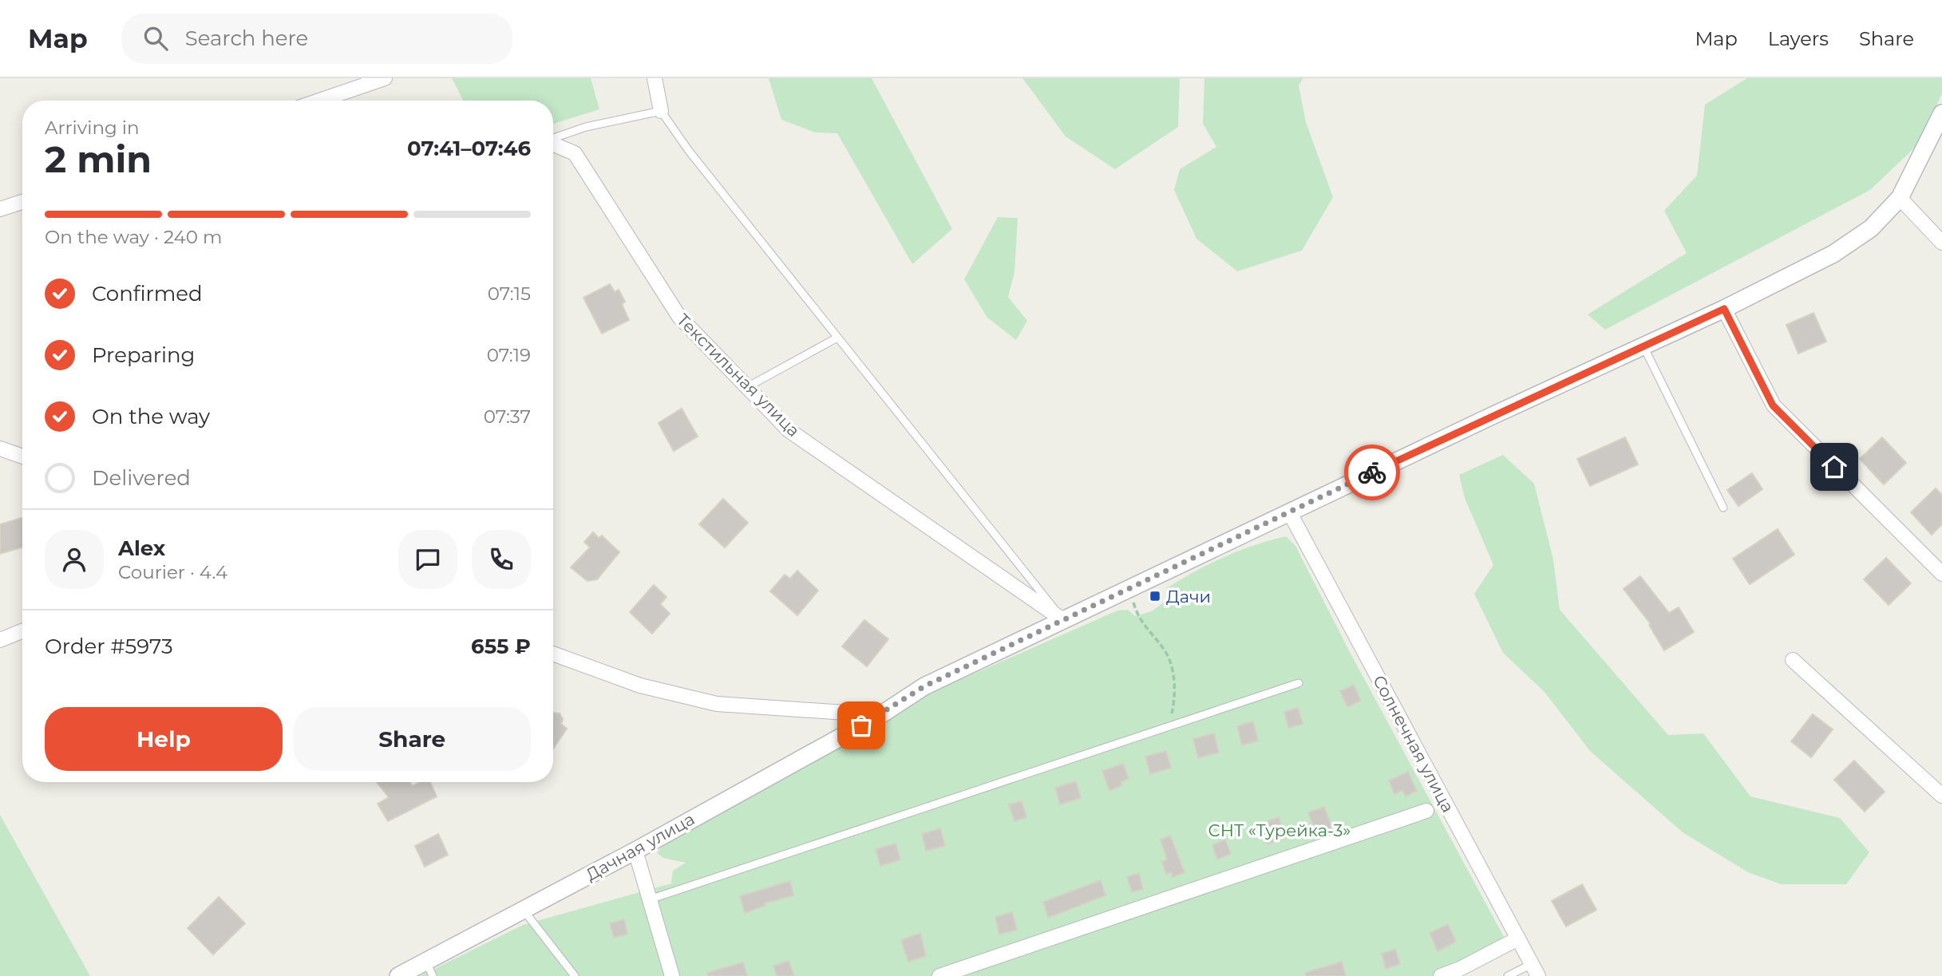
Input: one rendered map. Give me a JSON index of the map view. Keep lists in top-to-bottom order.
{
  "streets": {
    "street": ["Текстильная улица", "Солнечная улица", "Дачная улица"]
  },
  "crossings": [
    ["Текстильная улица", "Дачная улица"],
    ["Солнечная улица", "Дачная улица"]
  ],
  "parks": ["СНТ «Турейка-3»"],
  "places": {
    "transit": ["Дачи"]
  },
  "page": {
    "header": "Map",
    "search": "Search here",
    "nav": ["Map", "Layers", "Share"],
    "heading": ["2 min", "Arriving in", "07:41–07:46"],
    "panel": [
      "Alex",
      "Courier · 4.4",
      "Order #5973",
      "655 ₽"
    ],
    "bar": "On the way · 240 m",
    "list": [
      ["Confirmed", "07:15"],
      ["Preparing", "07:19"],
      ["On the way", "07:37"],
      "Delivered"
    ],
    "buttons": ["Help", "Share"]
  }
}
